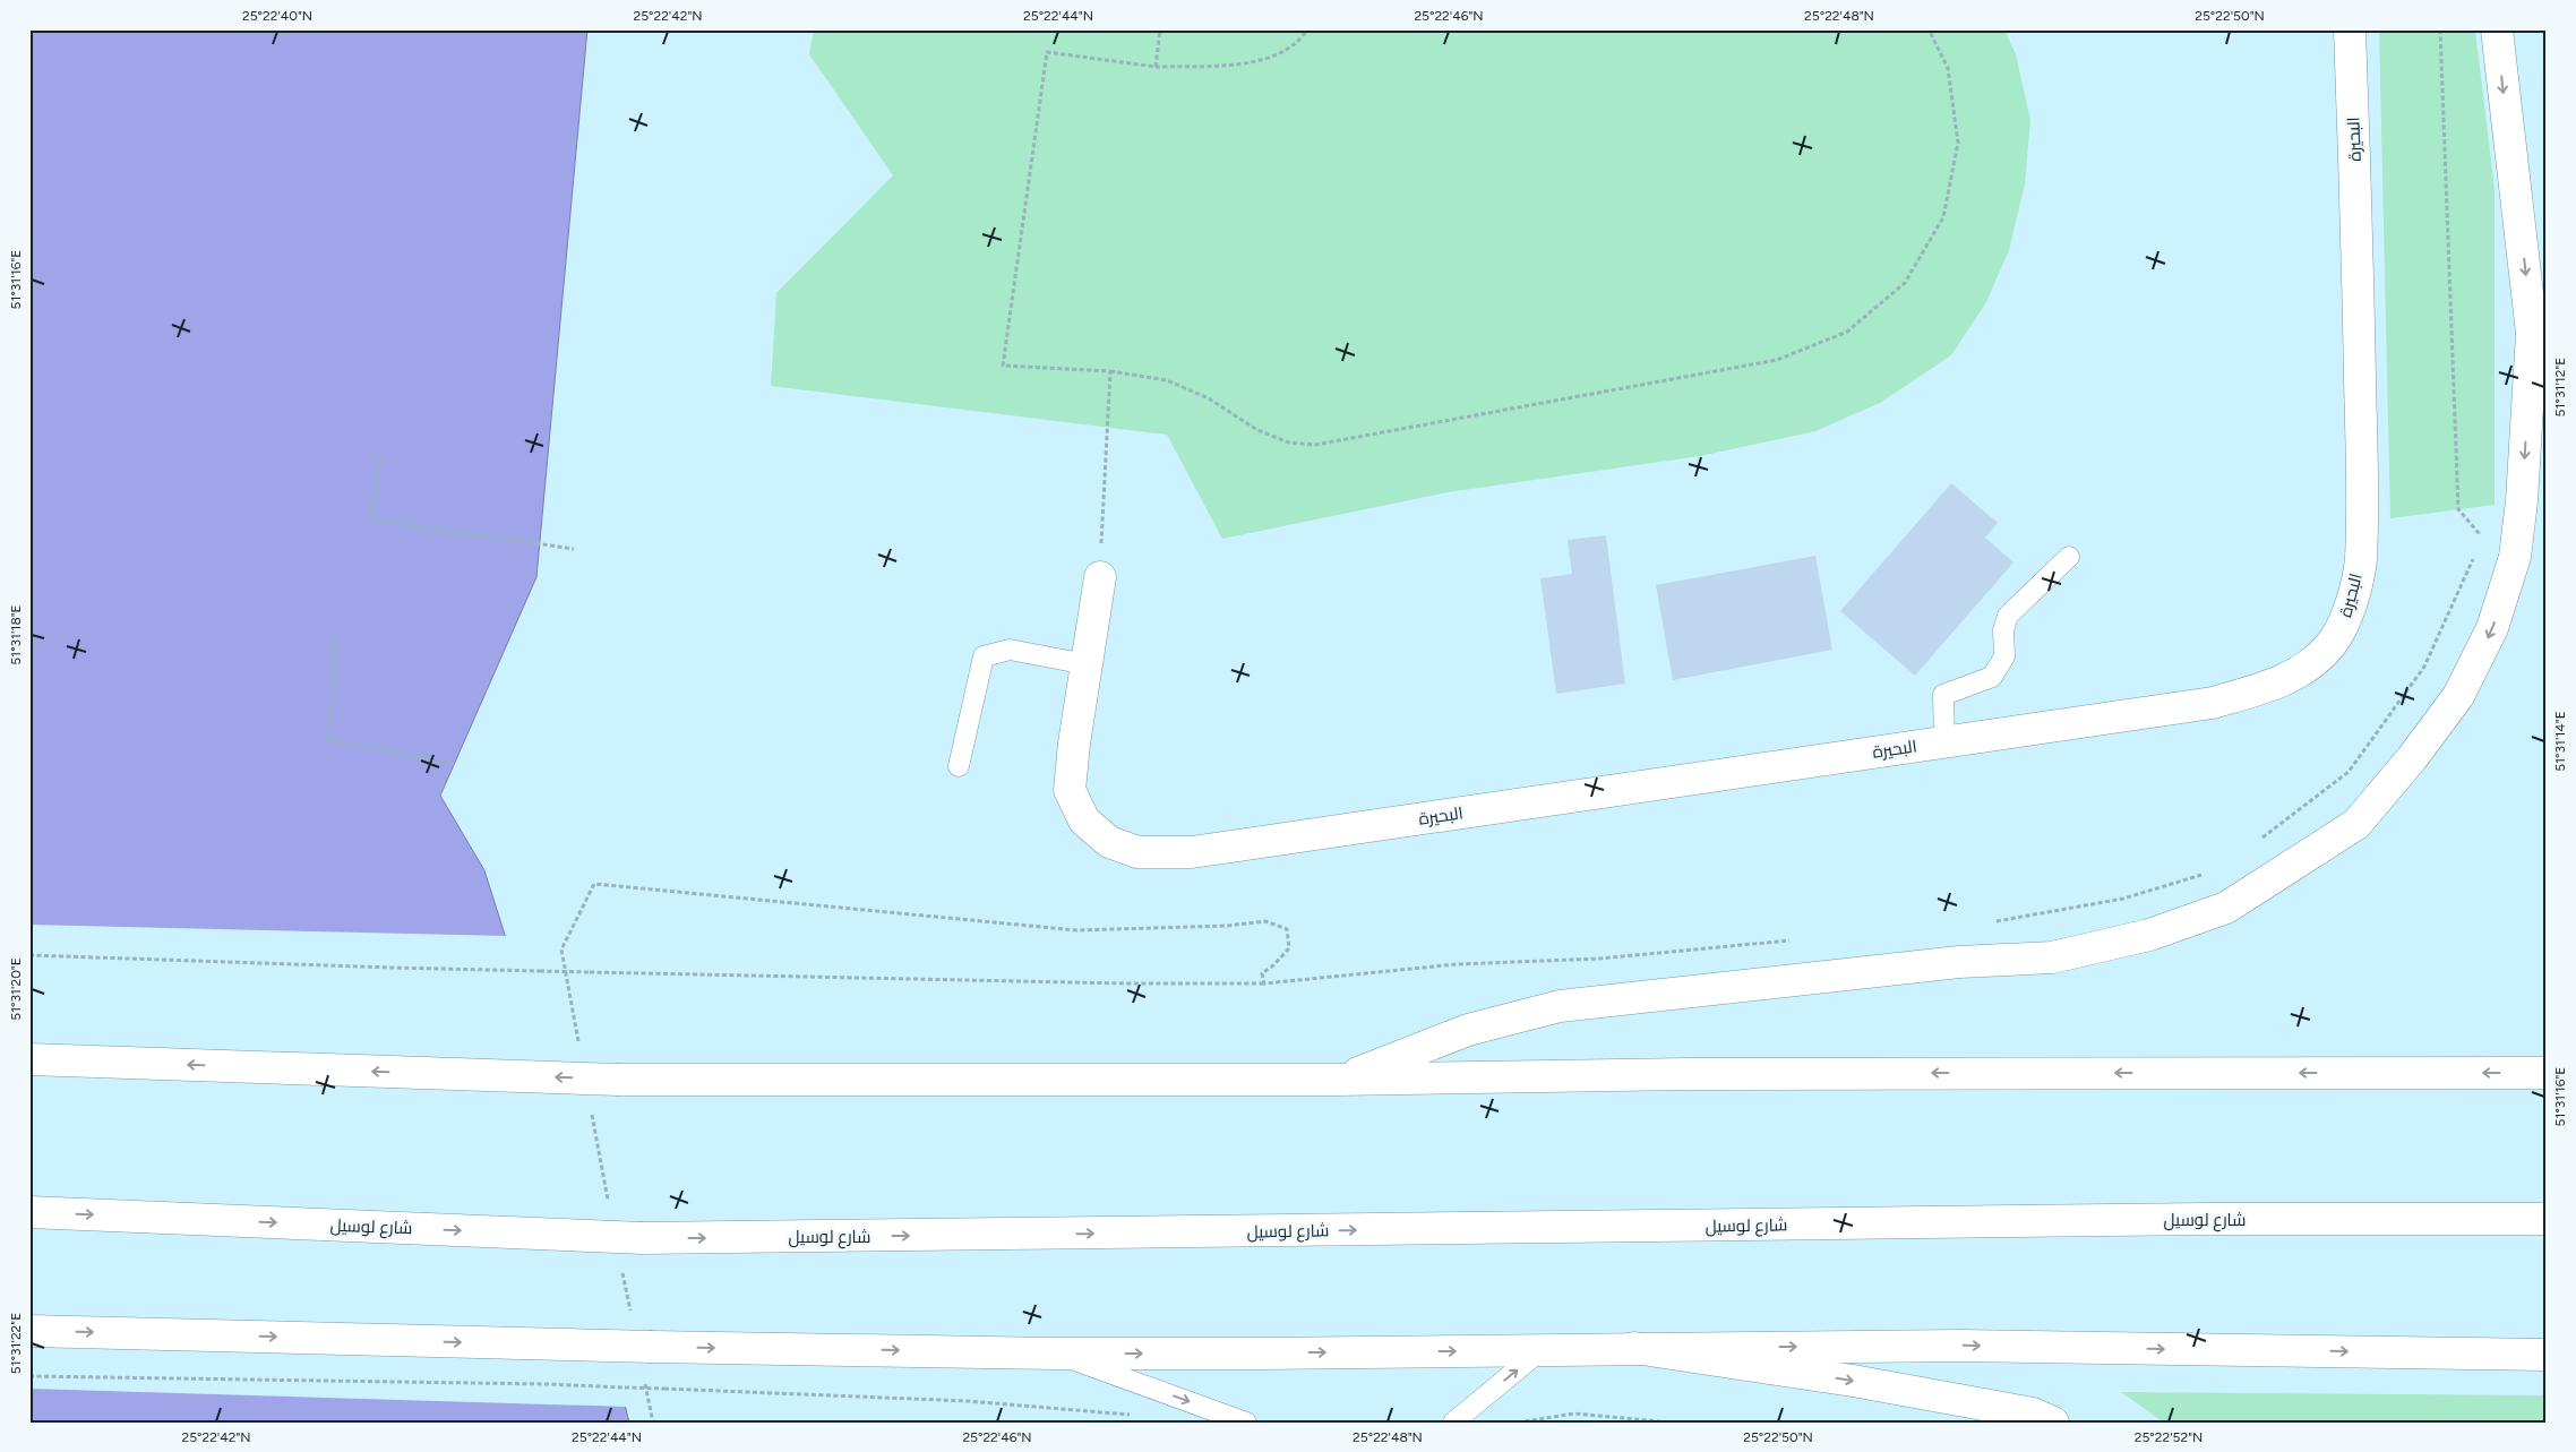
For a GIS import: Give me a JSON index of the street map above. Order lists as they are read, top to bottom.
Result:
{
  "streets": {
    "main road": ["البحيرة", "شارع لوسيل"]
  },
  "coordinates": [
    "25°22'40\"N",
    "25°22'42\"N",
    "25°22'44\"N",
    "25°22'46\"N",
    "25°22'48\"N",
    "25°22'50\"N",
    "51°31'16\"E",
    "51°31'12\"E",
    "51°31'18\"E",
    "51°31'14\"E",
    "51°31'20\"E",
    "51°31'22\"E",
    "25°22'52\"N"
  ]
}
